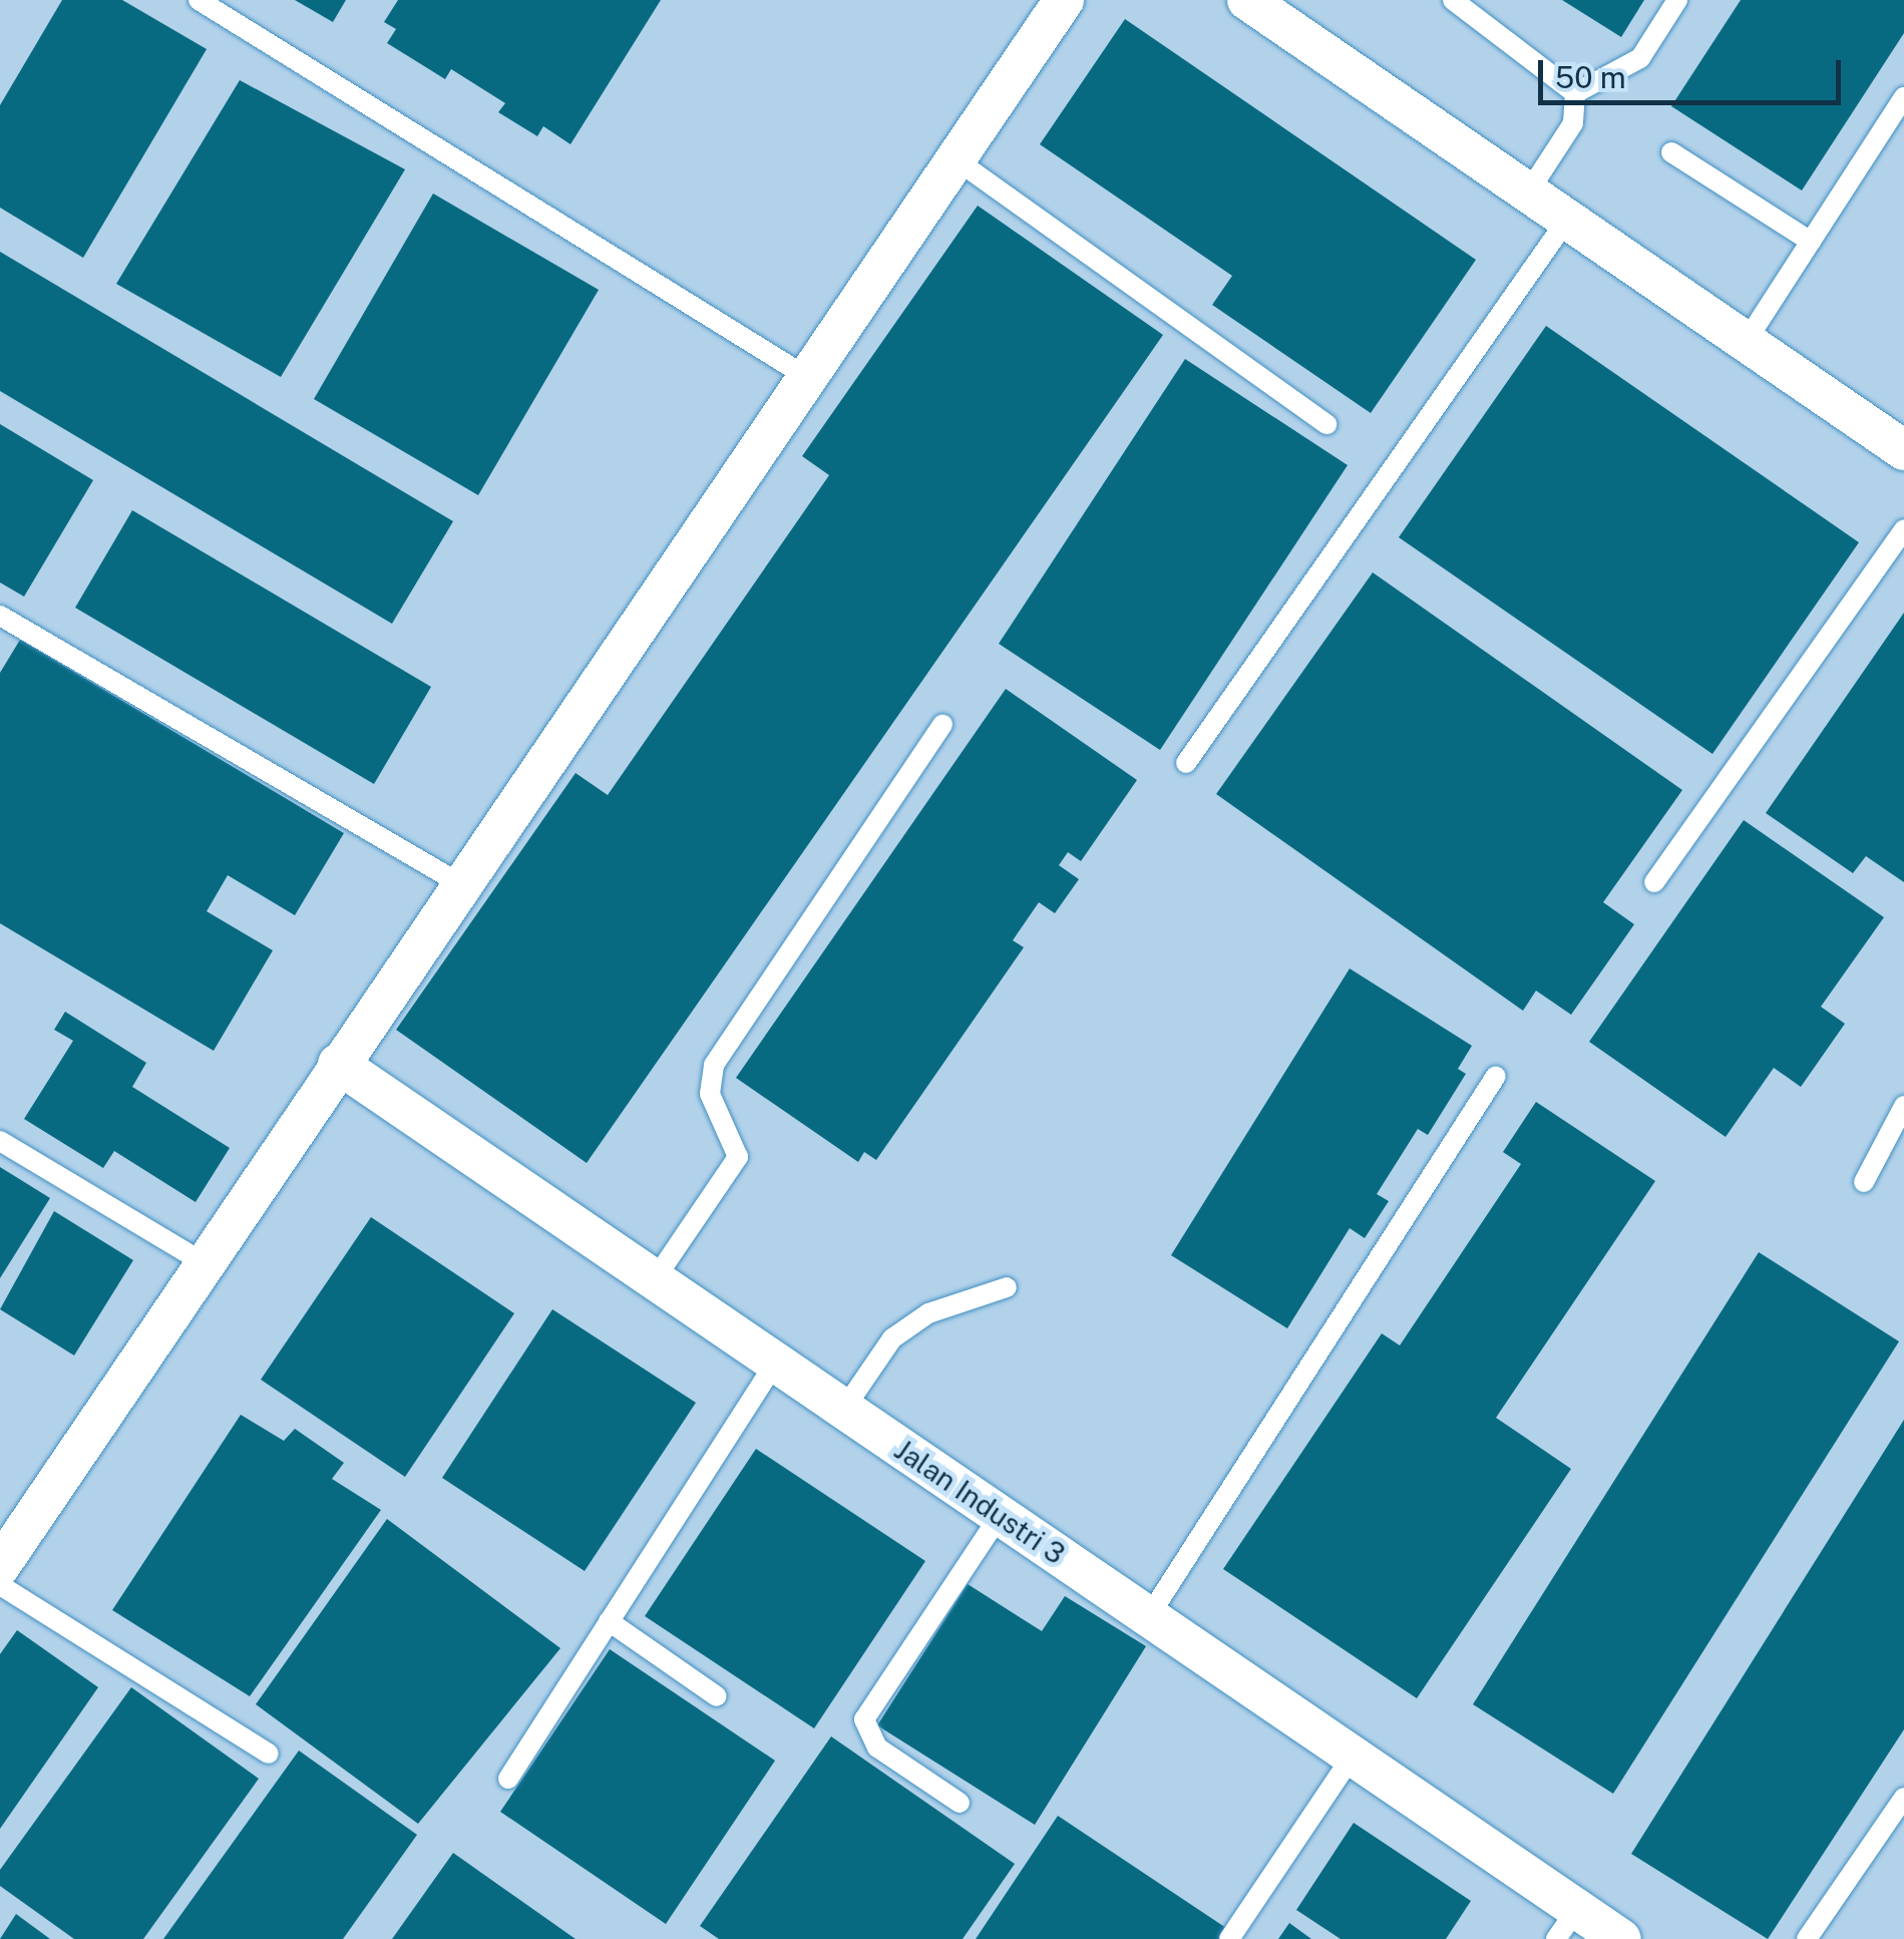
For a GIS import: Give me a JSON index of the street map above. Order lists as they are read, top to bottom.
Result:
{
  "streets": {
    "street": ["Jalan Industri 3"]
  },
  "scale_bar": "50 m"
}
